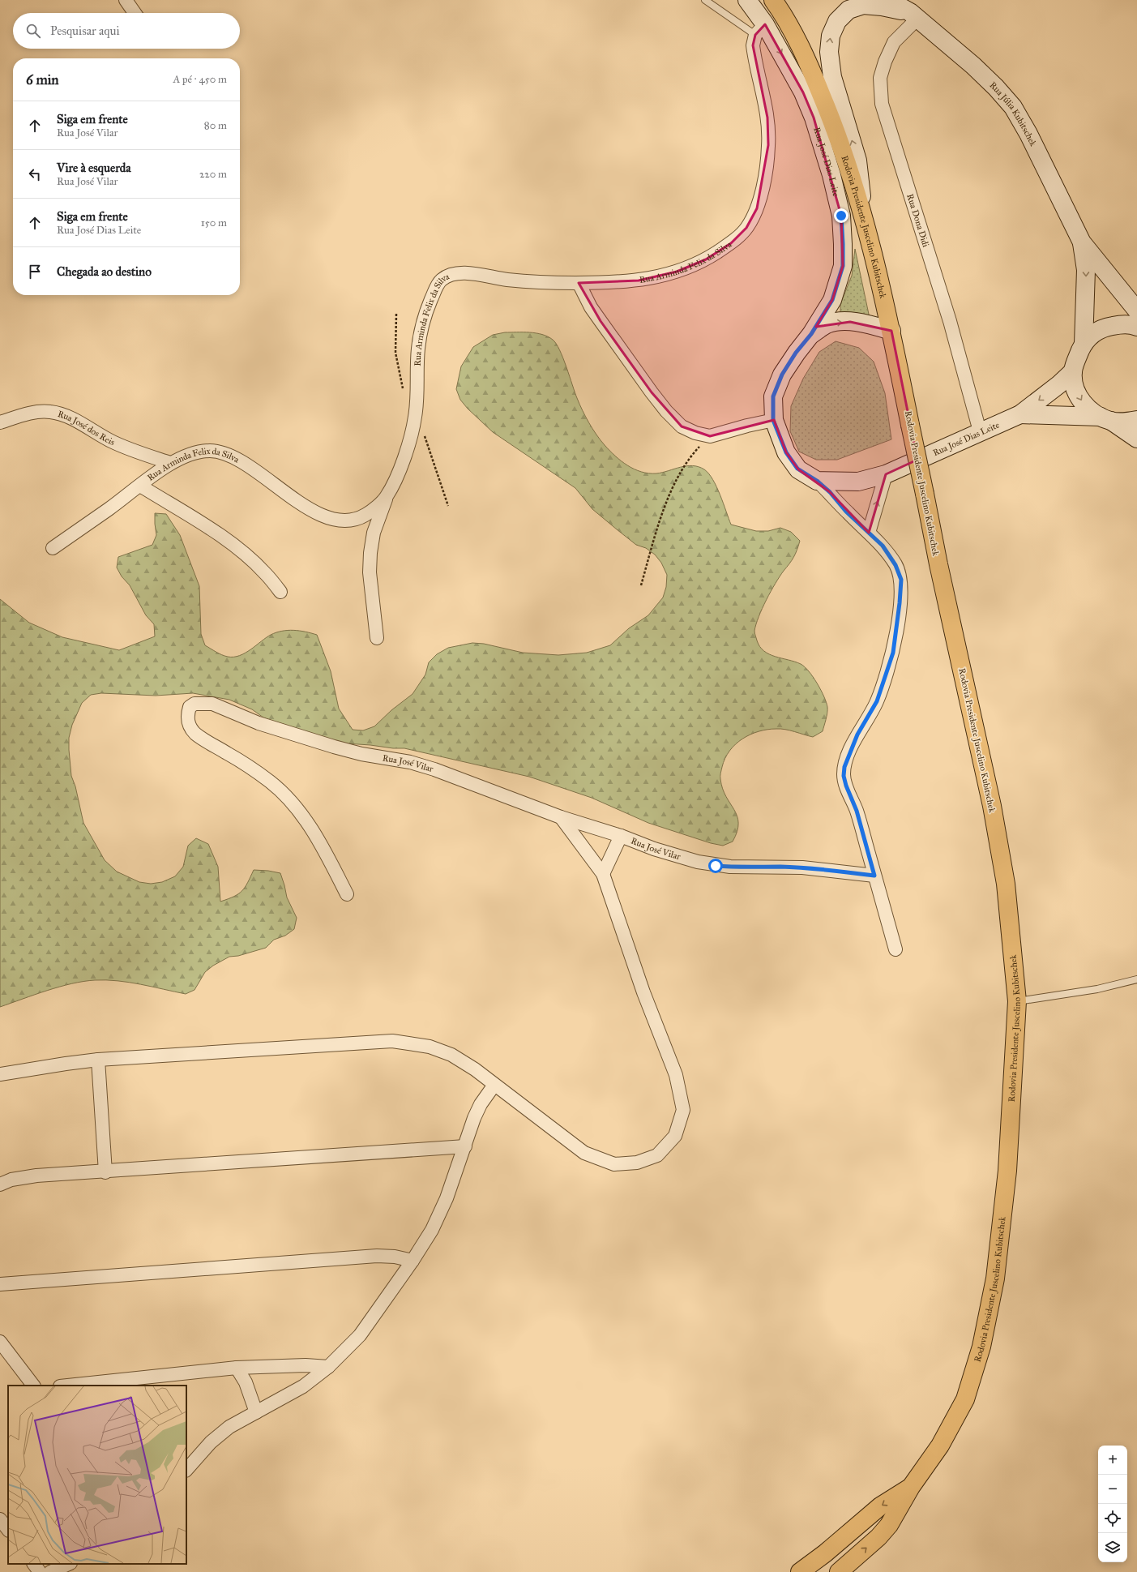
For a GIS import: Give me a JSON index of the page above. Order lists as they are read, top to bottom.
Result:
{
  "streets": {
    "highway": ["Rodovia Presidente Juscelino Kubitschek"],
    "main road": ["Rua Júlia Kubitschek", "Rua José Dias Leite"],
    "street": [
      "Rua Dona Didi",
      "Rua Arminda Felix da Silva",
      "Rua José dos Reis",
      "Rua José Vilar"
    ]
  },
  "crossings": [
    ["Rua Júlia Kubitschek", "Rua Dona Didi"],
    ["Rua Júlia Kubitschek", "Rodovia Presidente Juscelino Kubitschek"],
    ["Rua José Dias Leite", "Rua Dona Didi"],
    ["Rua José Dias Leite", "Rodovia Presidente Juscelino Kubitschek"],
    ["Rua José Dias Leite", "Rua Arminda Felix da Silva"],
    ["Rua Arminda Felix da Silva", "Rua José dos Reis"]
  ],
  "page": {
    "search": "Pesquisar aqui",
    "heading": ["6 min", "A pé · 450 m"],
    "list": [
      ["Siga em frente", "Rua José Vilar", "80 m"],
      ["Vire à esquerda", "Rua José Vilar", "220 m"],
      ["Siga em frente", "Rua José Dias Leite", "150 m"],
      "Chegada ao destino"
    ],
    "map_buttons": ["+", "−"]
  }
}
